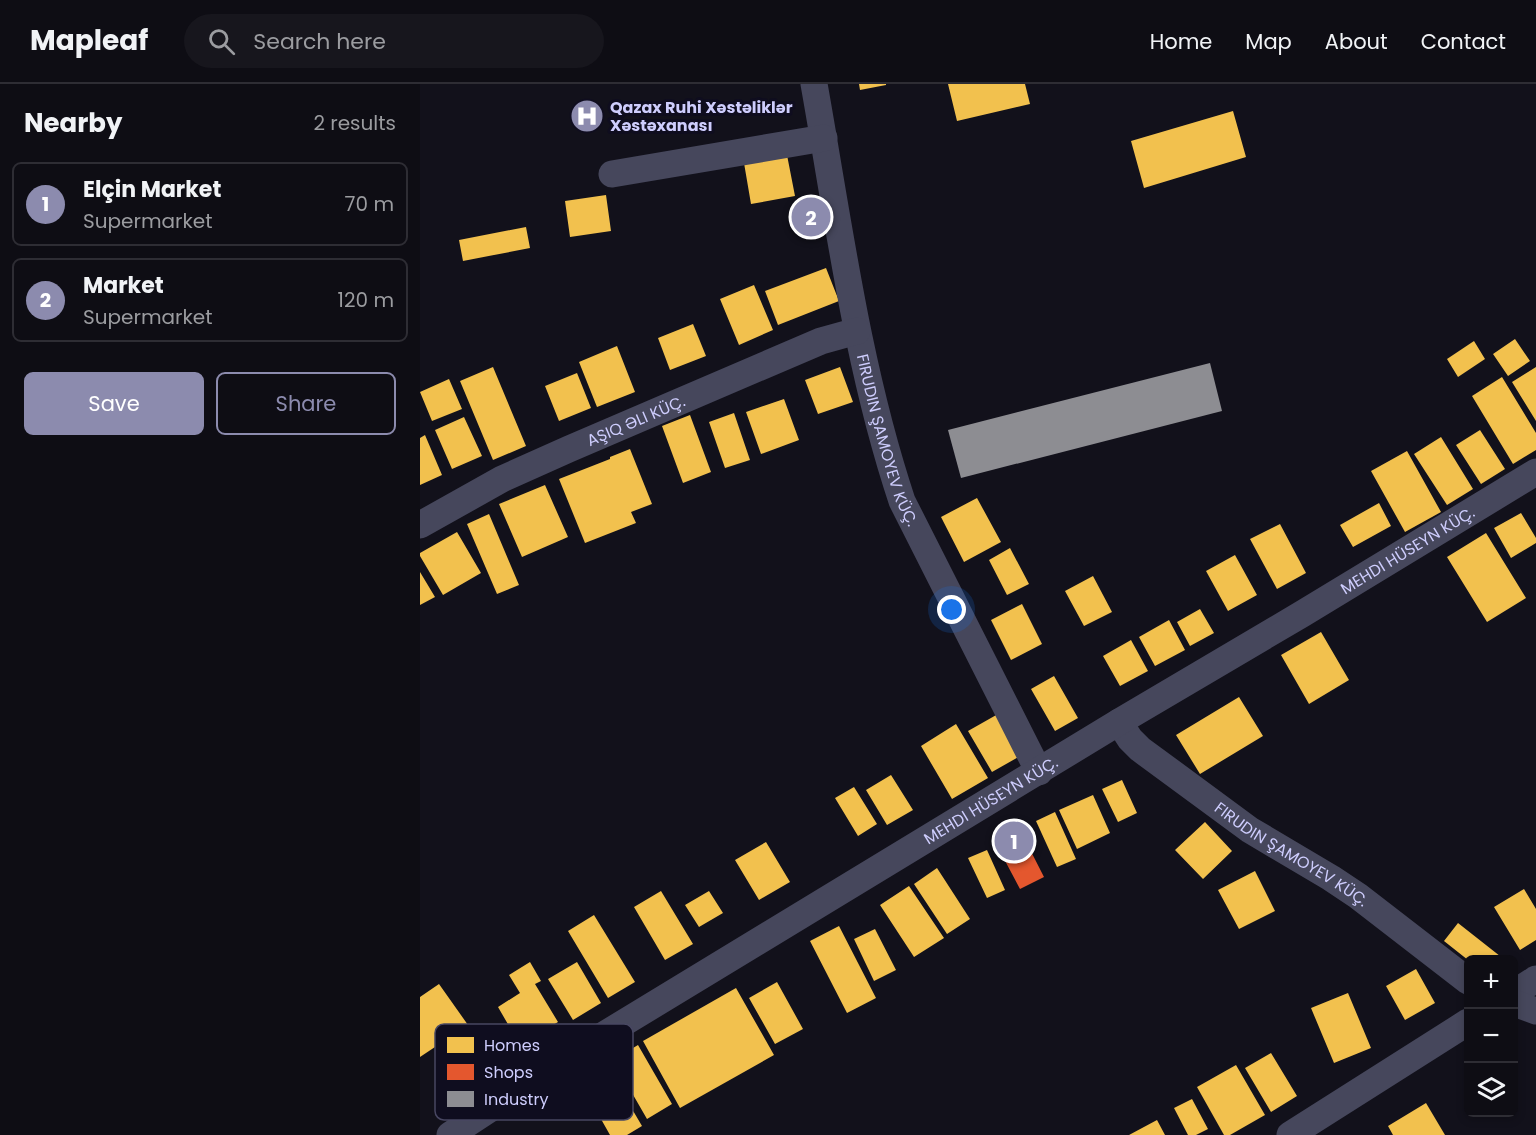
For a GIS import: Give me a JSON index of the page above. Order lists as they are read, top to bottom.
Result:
{
  "streets": {
    "street": ["FIRUDIN ŞAMOYEV KÜÇ.", "MEHDI HÜSEYN KÜÇ."]
  },
  "crossings": [
    ["FIRUDIN ŞAMOYEV KÜÇ.", "MEHDI HÜSEYN KÜÇ."]
  ],
  "places": {
    "hospital": ["Qazax Ruhi Xəstəliklər Xəstəxanası"]
  },
  "legend": ["Homes", "Shops", "Industry"],
  "page": {
    "header": "Mapleaf",
    "search": "Search here",
    "nav": [
      "Home",
      "Map",
      "About",
      "Contact"
    ],
    "heading": ["Nearby", "2 results"],
    "list": [
      {
        "mark": "1",
        "name": "Elçin Market",
        "note": "Supermarket",
        "value": "70 m"
      },
      {
        "mark": "2",
        "name": "Market",
        "note": "Supermarket",
        "value": "120 m"
      }
    ],
    "pins": ["2", "1"],
    "buttons": ["Save", "Share"],
    "map_buttons": ["+", "−"]
  }
}
